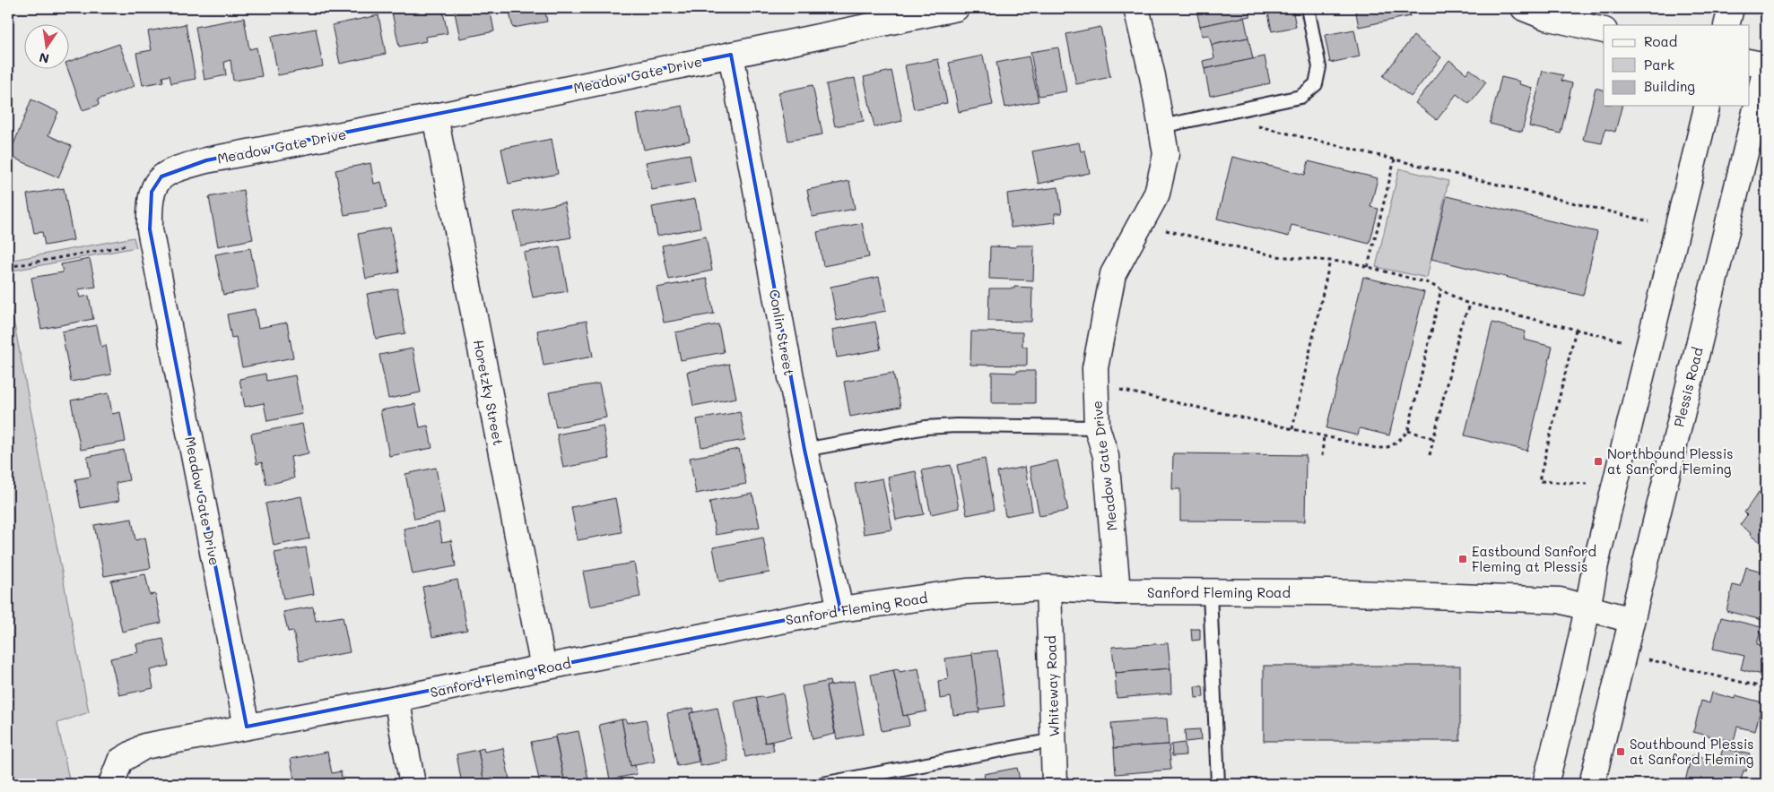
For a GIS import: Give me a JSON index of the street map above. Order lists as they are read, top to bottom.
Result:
{
  "streets": {
    "street": [
      "Meadow Gate Drive",
      "Conlin Street",
      "Plessis Road",
      "Horetzky Street",
      "Sanford Fleming Road",
      "Whiteway Road"
    ]
  },
  "crossings": [
    ["Meadow Gate Drive", "Conlin Street"],
    ["Meadow Gate Drive", "Horetzky Street"],
    ["Meadow Gate Drive", "Sanford Fleming Road"],
    ["Conlin Street", "Sanford Fleming Road"],
    ["Plessis Road", "Sanford Fleming Road"],
    ["Horetzky Street", "Sanford Fleming Road"],
    ["Sanford Fleming Road", "Whiteway Road"]
  ],
  "places": {
    "transit": ["Northbound Plessis at Sanford Fleming", "Eastbound Sanford Fleming at Plessis", "Southbound Plessis at Sanford Fleming"]
  },
  "legend": ["Road", "Park", "Building"],
  "north": "bottom"
}
